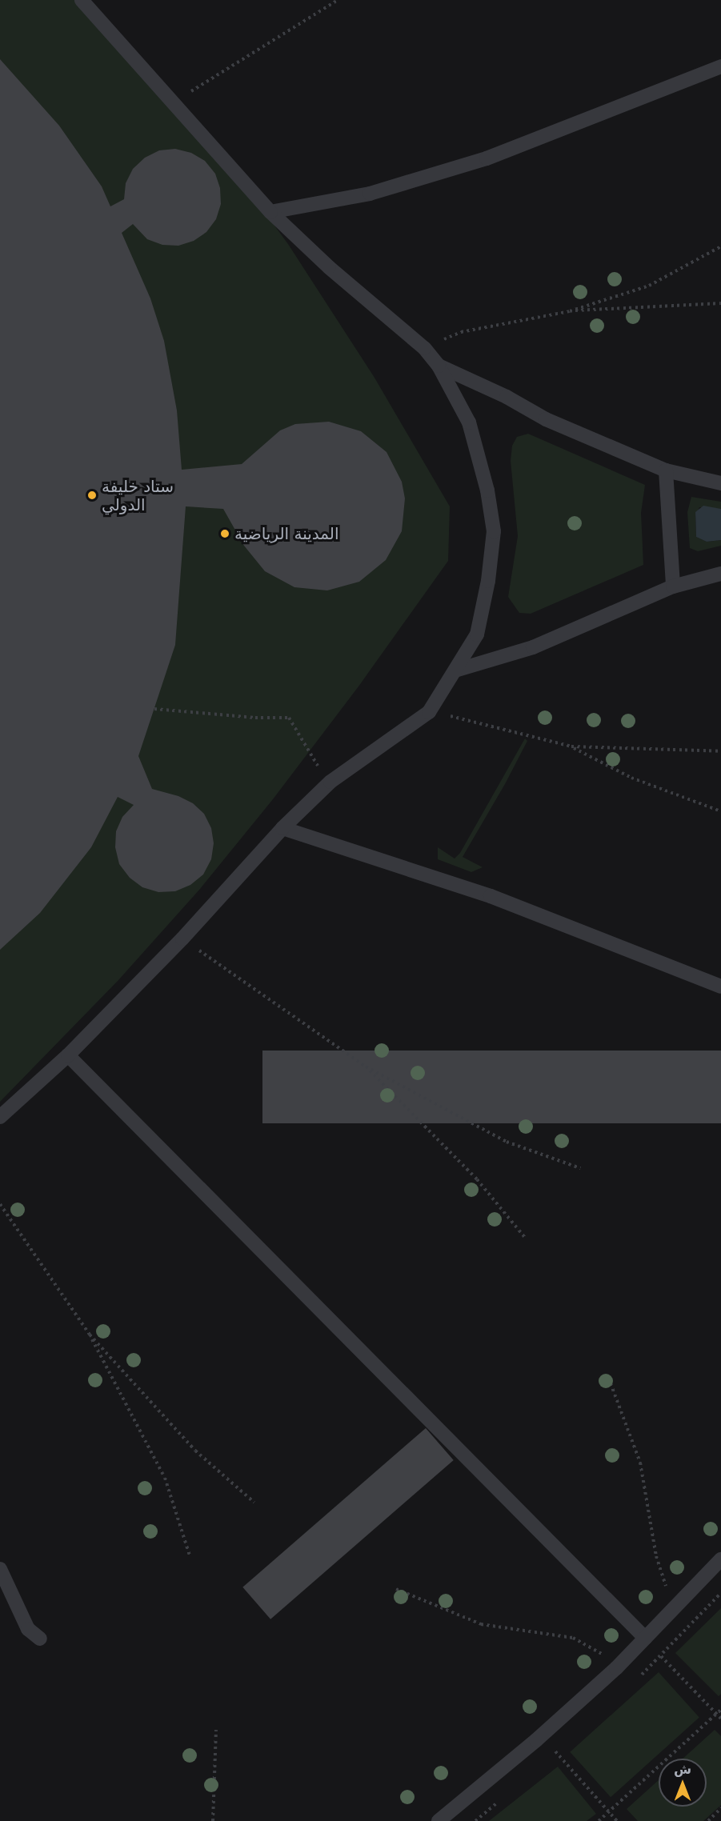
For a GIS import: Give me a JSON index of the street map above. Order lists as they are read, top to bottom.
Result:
{
  "places": ["ستاد خليفة الدولي", "المدينة الرياضية"],
  "north": "top"
}
